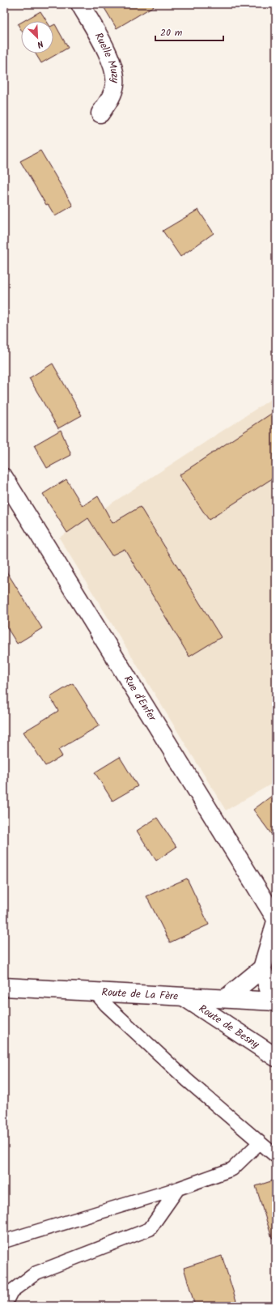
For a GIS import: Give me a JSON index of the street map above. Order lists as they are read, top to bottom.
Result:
{
  "streets": {
    "street": [
      "Ruelle Muzy",
      "Rue d'Enfer",
      "Route de La Fère",
      "Route de Besny"
    ]
  },
  "crossings": [
    ["Route de La Fère", "Route de Besny"]
  ],
  "scale_bar": "20 m",
  "north": "bottom right"
}
